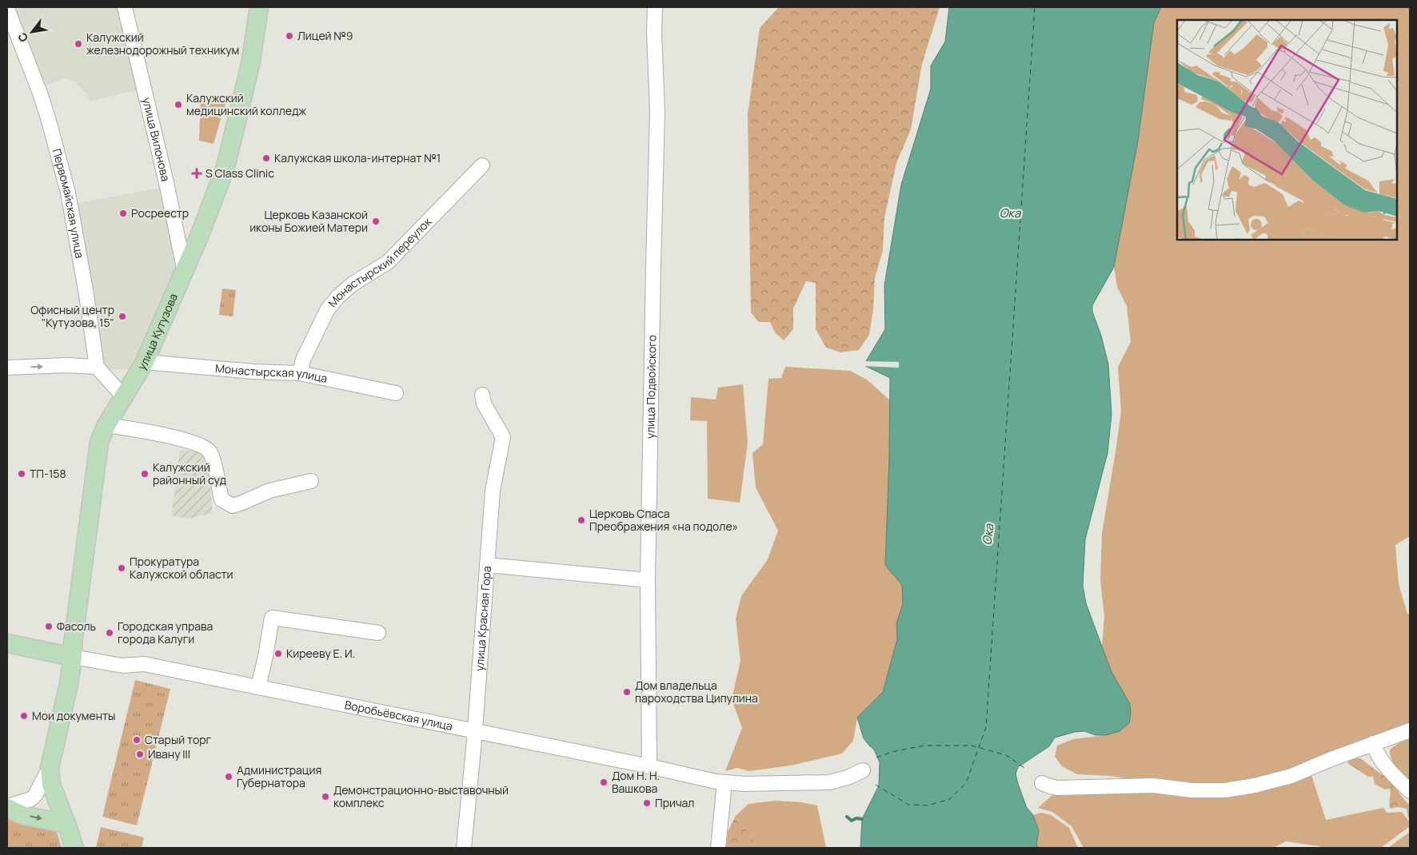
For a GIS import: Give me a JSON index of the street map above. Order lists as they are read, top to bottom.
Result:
{
  "streets": {
    "main road": ["улица Кутузова"],
    "street": [
      "улица Вилонова",
      "Первомайская улица",
      "Монастырский переулок",
      "Монастырская улица",
      "улица Подвойского",
      "улица Красная Гора",
      "Воробьёвская улица"
    ]
  },
  "crossings": [
    ["улица Вилонова", "улица Кутузова"],
    ["Монастырский переулок", "Монастырская улица"],
    ["улица Кутузова", "Монастырская улица"],
    ["улица Кутузова", "Воробьёвская улица"],
    ["улица Подвойского", "Воробьёвская улица"],
    ["улица Красная Гора", "Воробьёвская улица"]
  ],
  "water": ["Ока"],
  "places": {
    "other": [
      "Лицей №9",
      "Калужский железнодорожный техникум",
      "Калужский медицинский колледж",
      "Калужская школа-интернат №1",
      "Росреестр",
      "Церковь Казанской иконы Божией Матери",
      "Офисный центр \"Кутузова, 15\"",
      "ТП-158",
      "Калужский районный суд",
      "Церковь Спаса Преображения «на подоле»",
      "Прокуратура Калужской области",
      "Фасоль",
      "Городская управа города Калуги",
      "Кирееву Е. И.",
      "Дом владельца пароходства Ципулина",
      "Мои документы",
      "Старый торг",
      "Ивану III",
      "Администрация Губернатора",
      "Дом Н. Н. Вашкова",
      "Демонстрационно-выставочный комплекс",
      "Причал"
    ],
    "health": ["S Class Clinic"]
  },
  "north": "bottom left"
}
